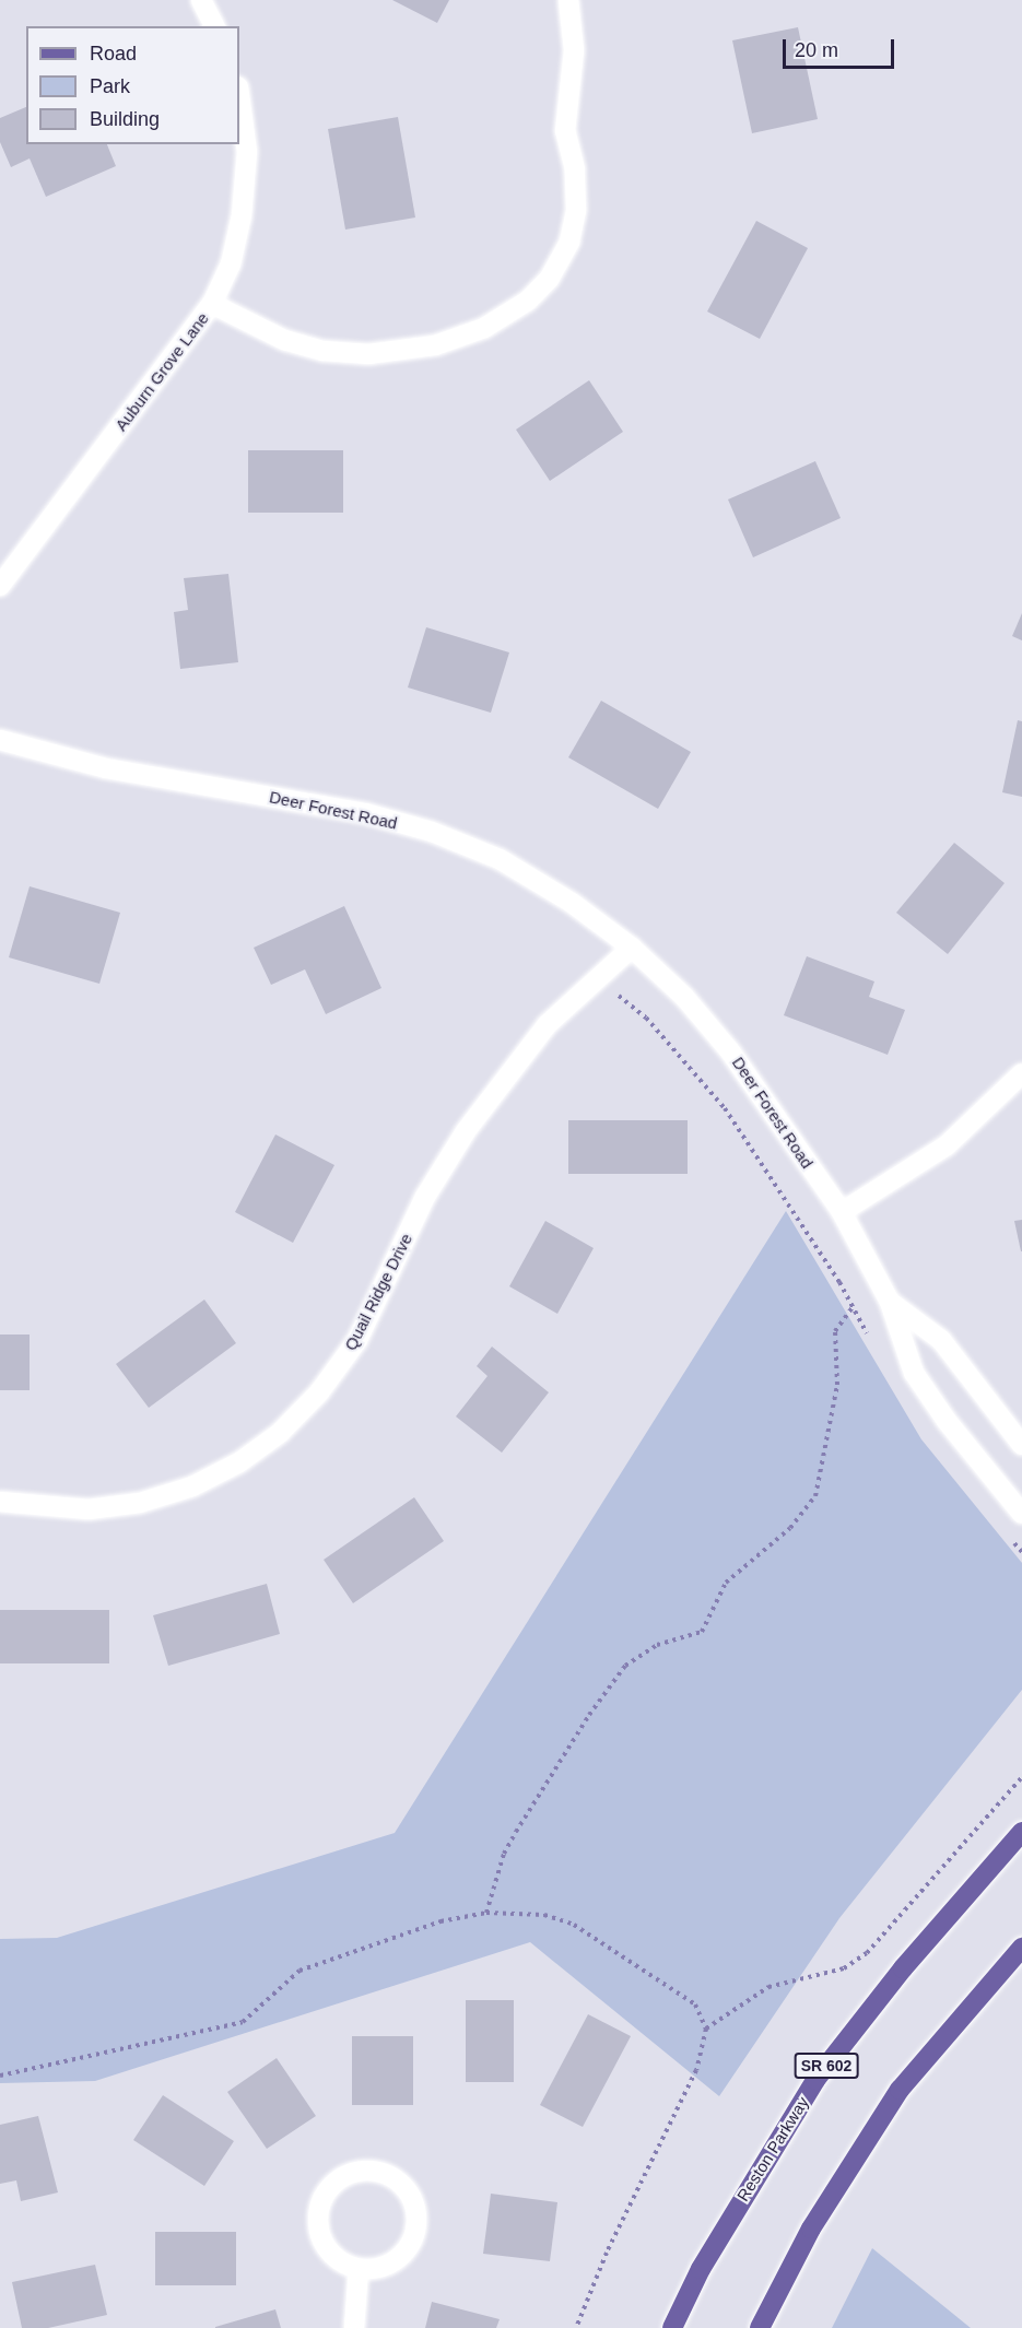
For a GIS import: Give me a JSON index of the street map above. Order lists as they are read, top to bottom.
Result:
{
  "streets": {
    "main road": ["SR 602", "Reston Parkway"],
    "street": ["Auburn Grove Lane", "Deer Forest Road", "Quail Ridge Drive"]
  },
  "crossings": [
    ["Deer Forest Road", "Quail Ridge Drive"]
  ],
  "legend": ["Road", "Park", "Building"],
  "scale_bar": "20 m"
}
